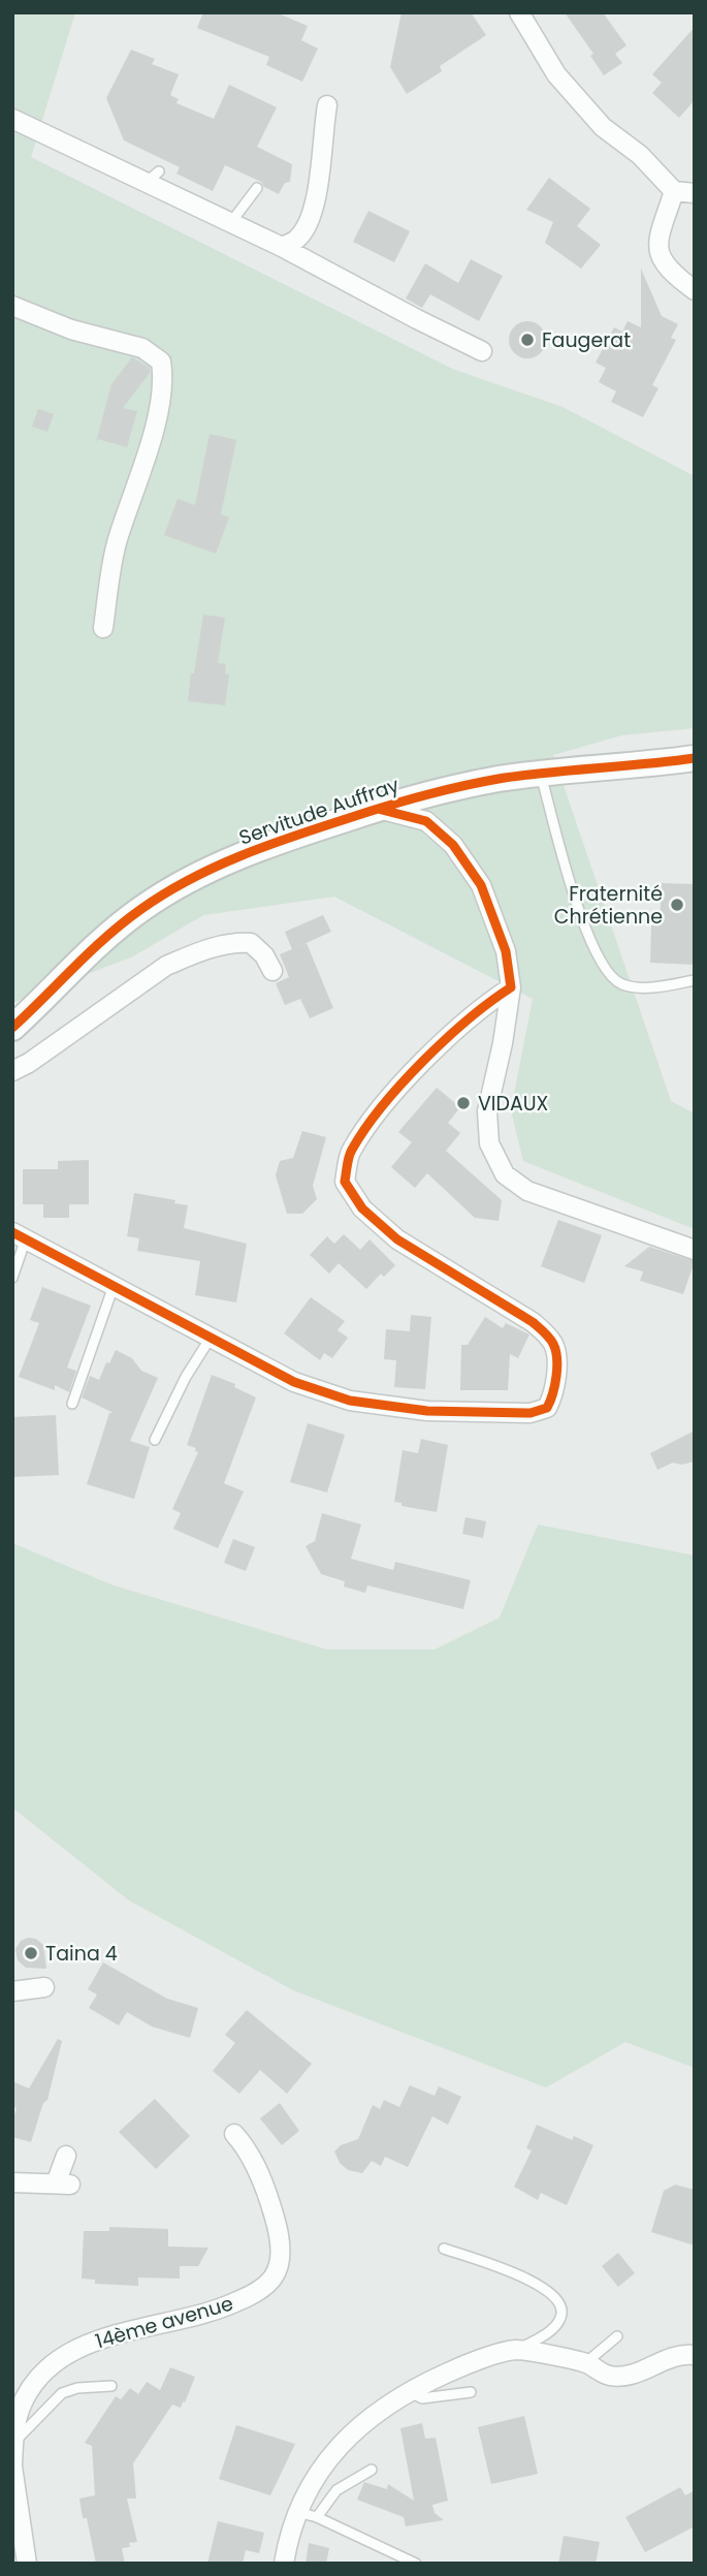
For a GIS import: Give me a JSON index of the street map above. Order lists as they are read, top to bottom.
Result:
{
  "streets": {
    "street": ["Servitude Auffray", "14ème avenue"]
  },
  "places": [
    "Faugerat",
    "Fraternité Chrétienne",
    "VIDAUX",
    "Taina 4"
  ]
}
